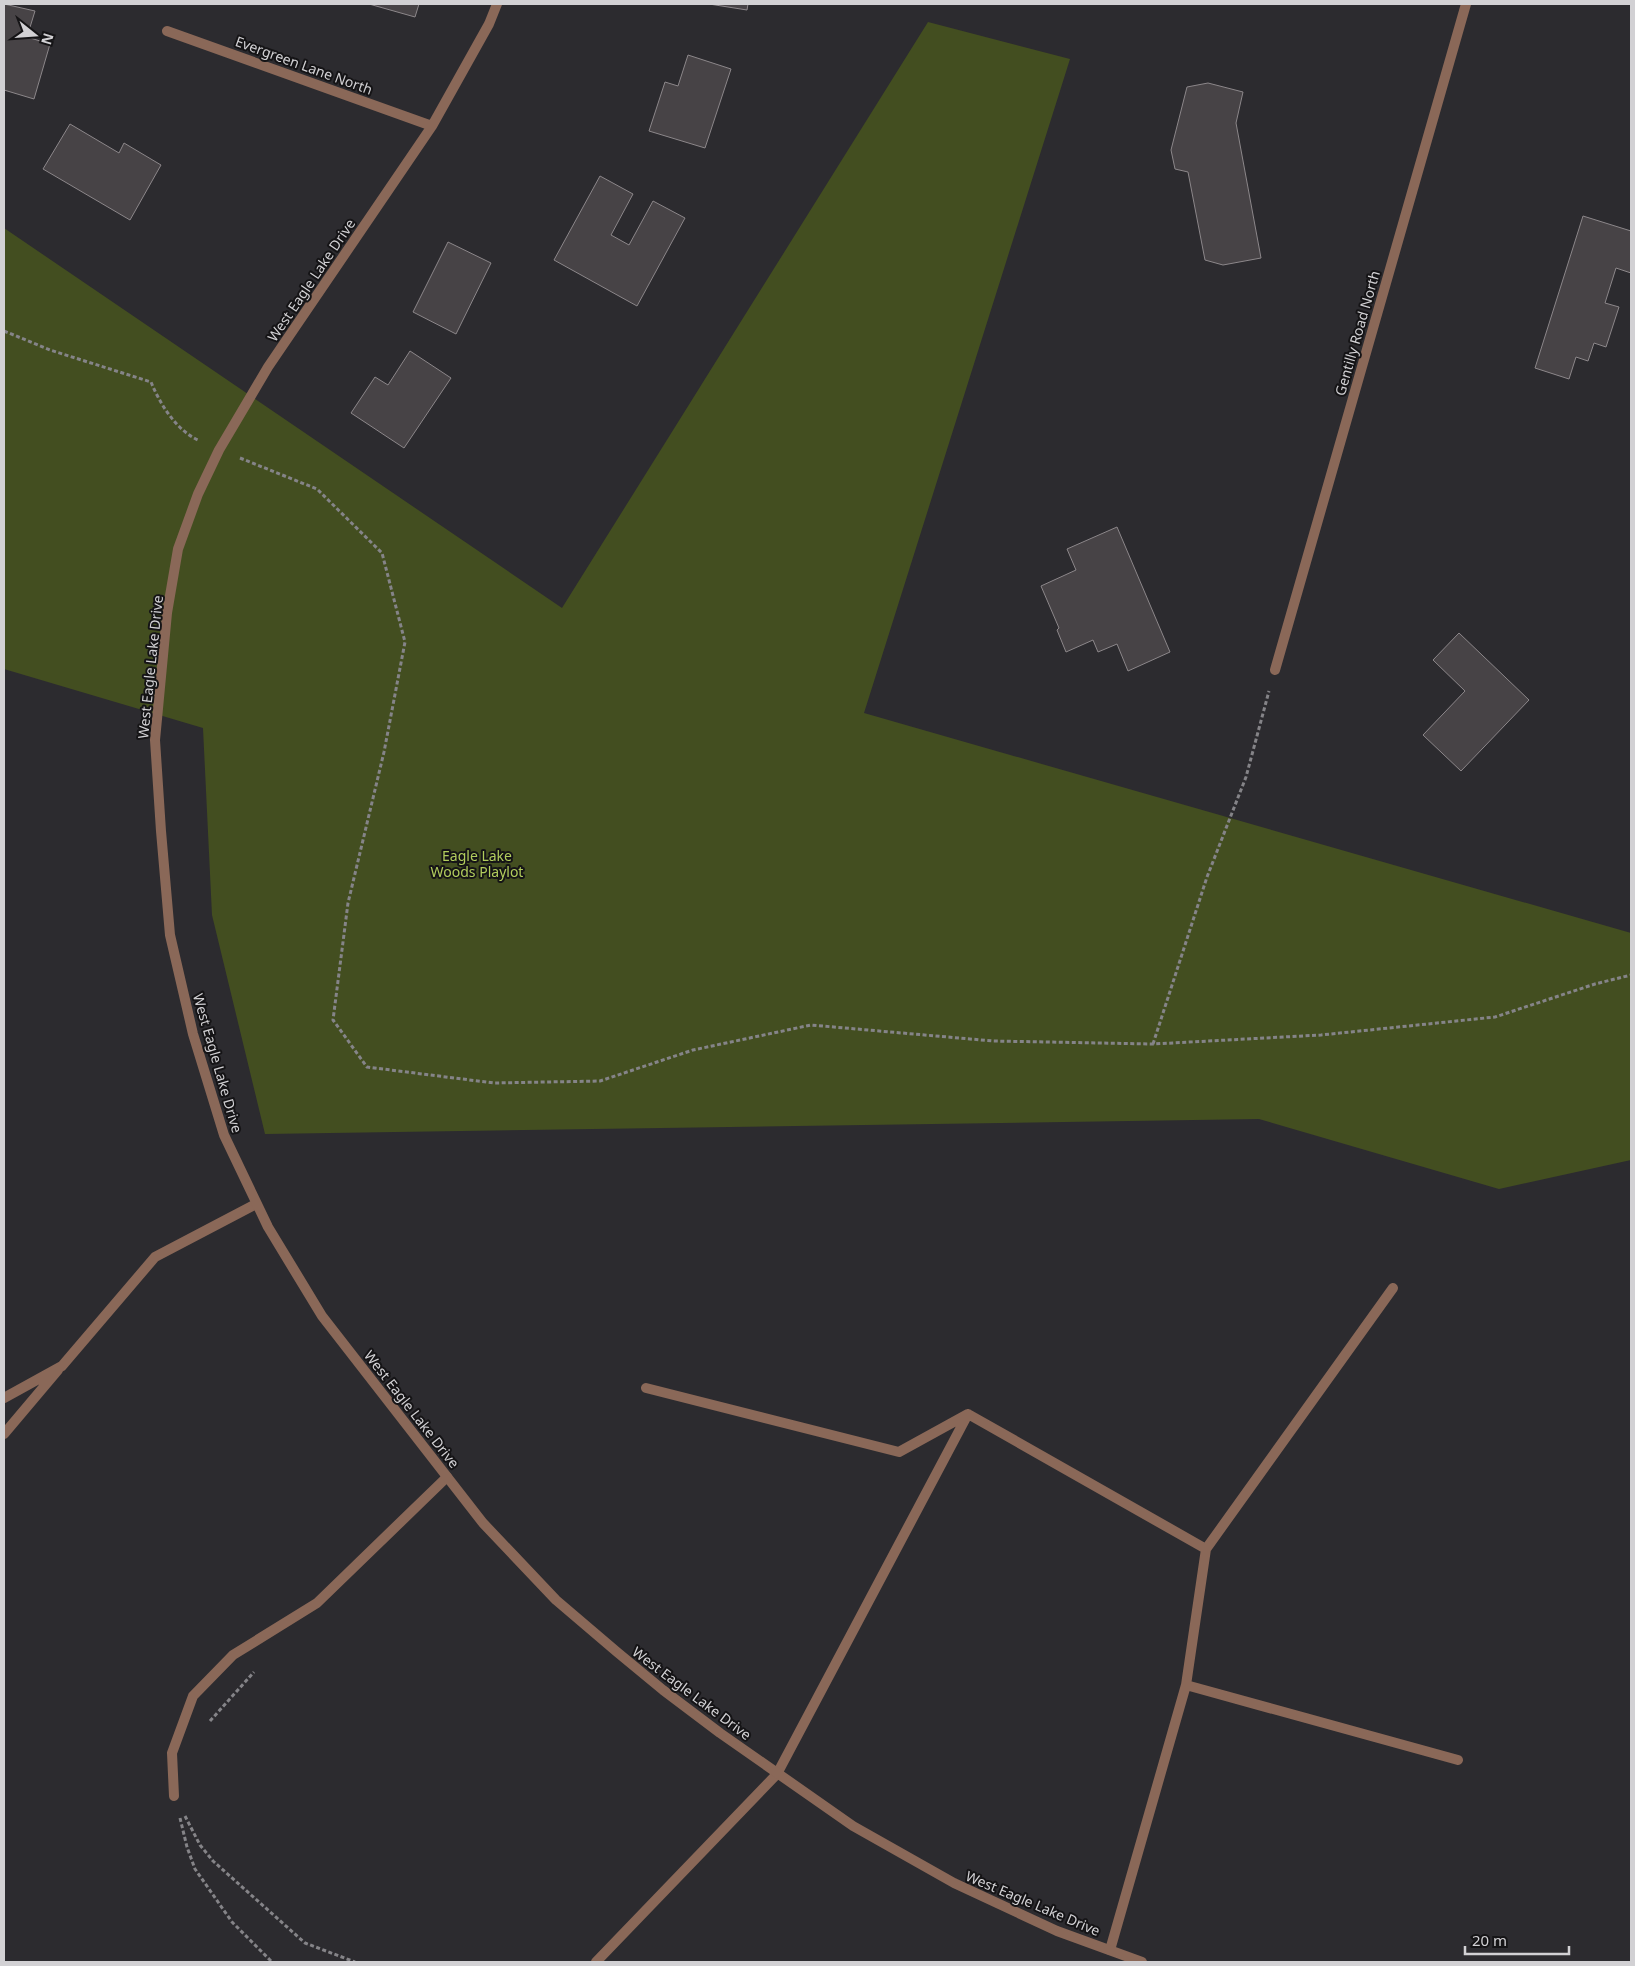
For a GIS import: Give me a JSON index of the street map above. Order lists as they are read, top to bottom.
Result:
{
  "streets": {
    "street": ["Evergreen Lane North", "West Eagle Lake Drive", "Gentilly Road North"]
  },
  "crossings": [
    ["Evergreen Lane North", "West Eagle Lake Drive"]
  ],
  "parks": ["Eagle Lake Woods Playlot"],
  "scale_bar": "20 m",
  "north": "right"
}
